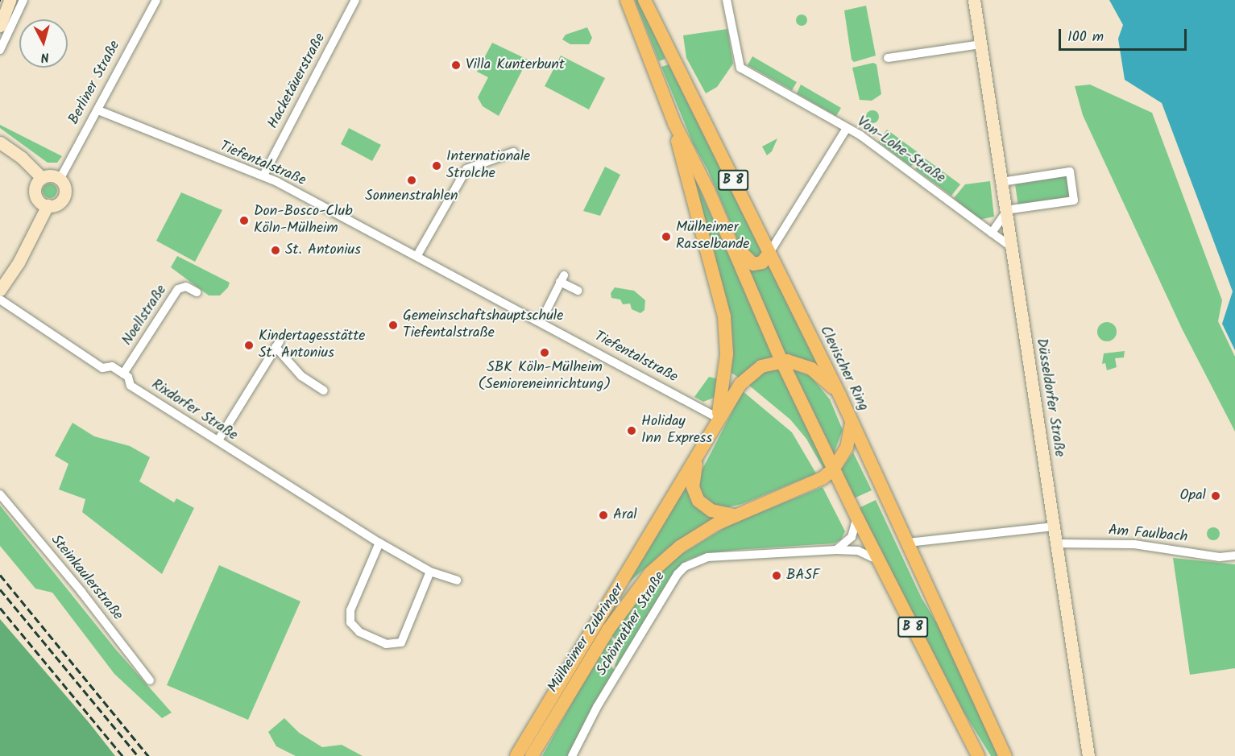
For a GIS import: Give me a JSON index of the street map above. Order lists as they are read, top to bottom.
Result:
{
  "streets": {
    "main road": ["B 8", "Clevischer Ring", "Mülheimer Zubringer"],
    "street": [
      "Hacketäuerstraße",
      "Berliner Straße",
      "Von-Lohe-Straße",
      "Tiefentalstraße",
      "Noellstraße",
      "Düsseldorfer Straße",
      "Rixdorfer Straße",
      "Am Faulbach",
      "Steinkaulerstraße",
      "Schönrather Straße"
    ]
  },
  "crossings": [
    ["Hacketäuerstraße", "Tiefentalstraße"],
    ["Berliner Straße", "Tiefentalstraße"],
    ["Von-Lohe-Straße", "Düsseldorfer Straße"],
    ["Tiefentalstraße", "Mülheimer Zubringer"],
    ["B 8", "Clevischer Ring"],
    ["B 8", "Schönrather Straße"],
    ["B 8", "Mülheimer Zubringer"],
    ["Noellstraße", "Rixdorfer Straße"],
    ["Düsseldorfer Straße", "Am Faulbach"]
  ],
  "places": [
    "Villa Kunterbunt",
    "Internationale Strolche",
    "Sonnenstrahlen",
    "Don-Bosco-Club Köln-Mülheim",
    "Mülheimer Rasselbande",
    "St. Antonius",
    "Gemeinschaftshauptschule Tiefentalstraße",
    "Kindertagesstätte St. Antonius",
    "SBK Köln-Mülheim (Senioreneinrichtung)",
    "Holiday Inn Express",
    "Opal",
    "Aral",
    "BASF"
  ],
  "scale_bar": "100 m",
  "north": "bottom"
}
